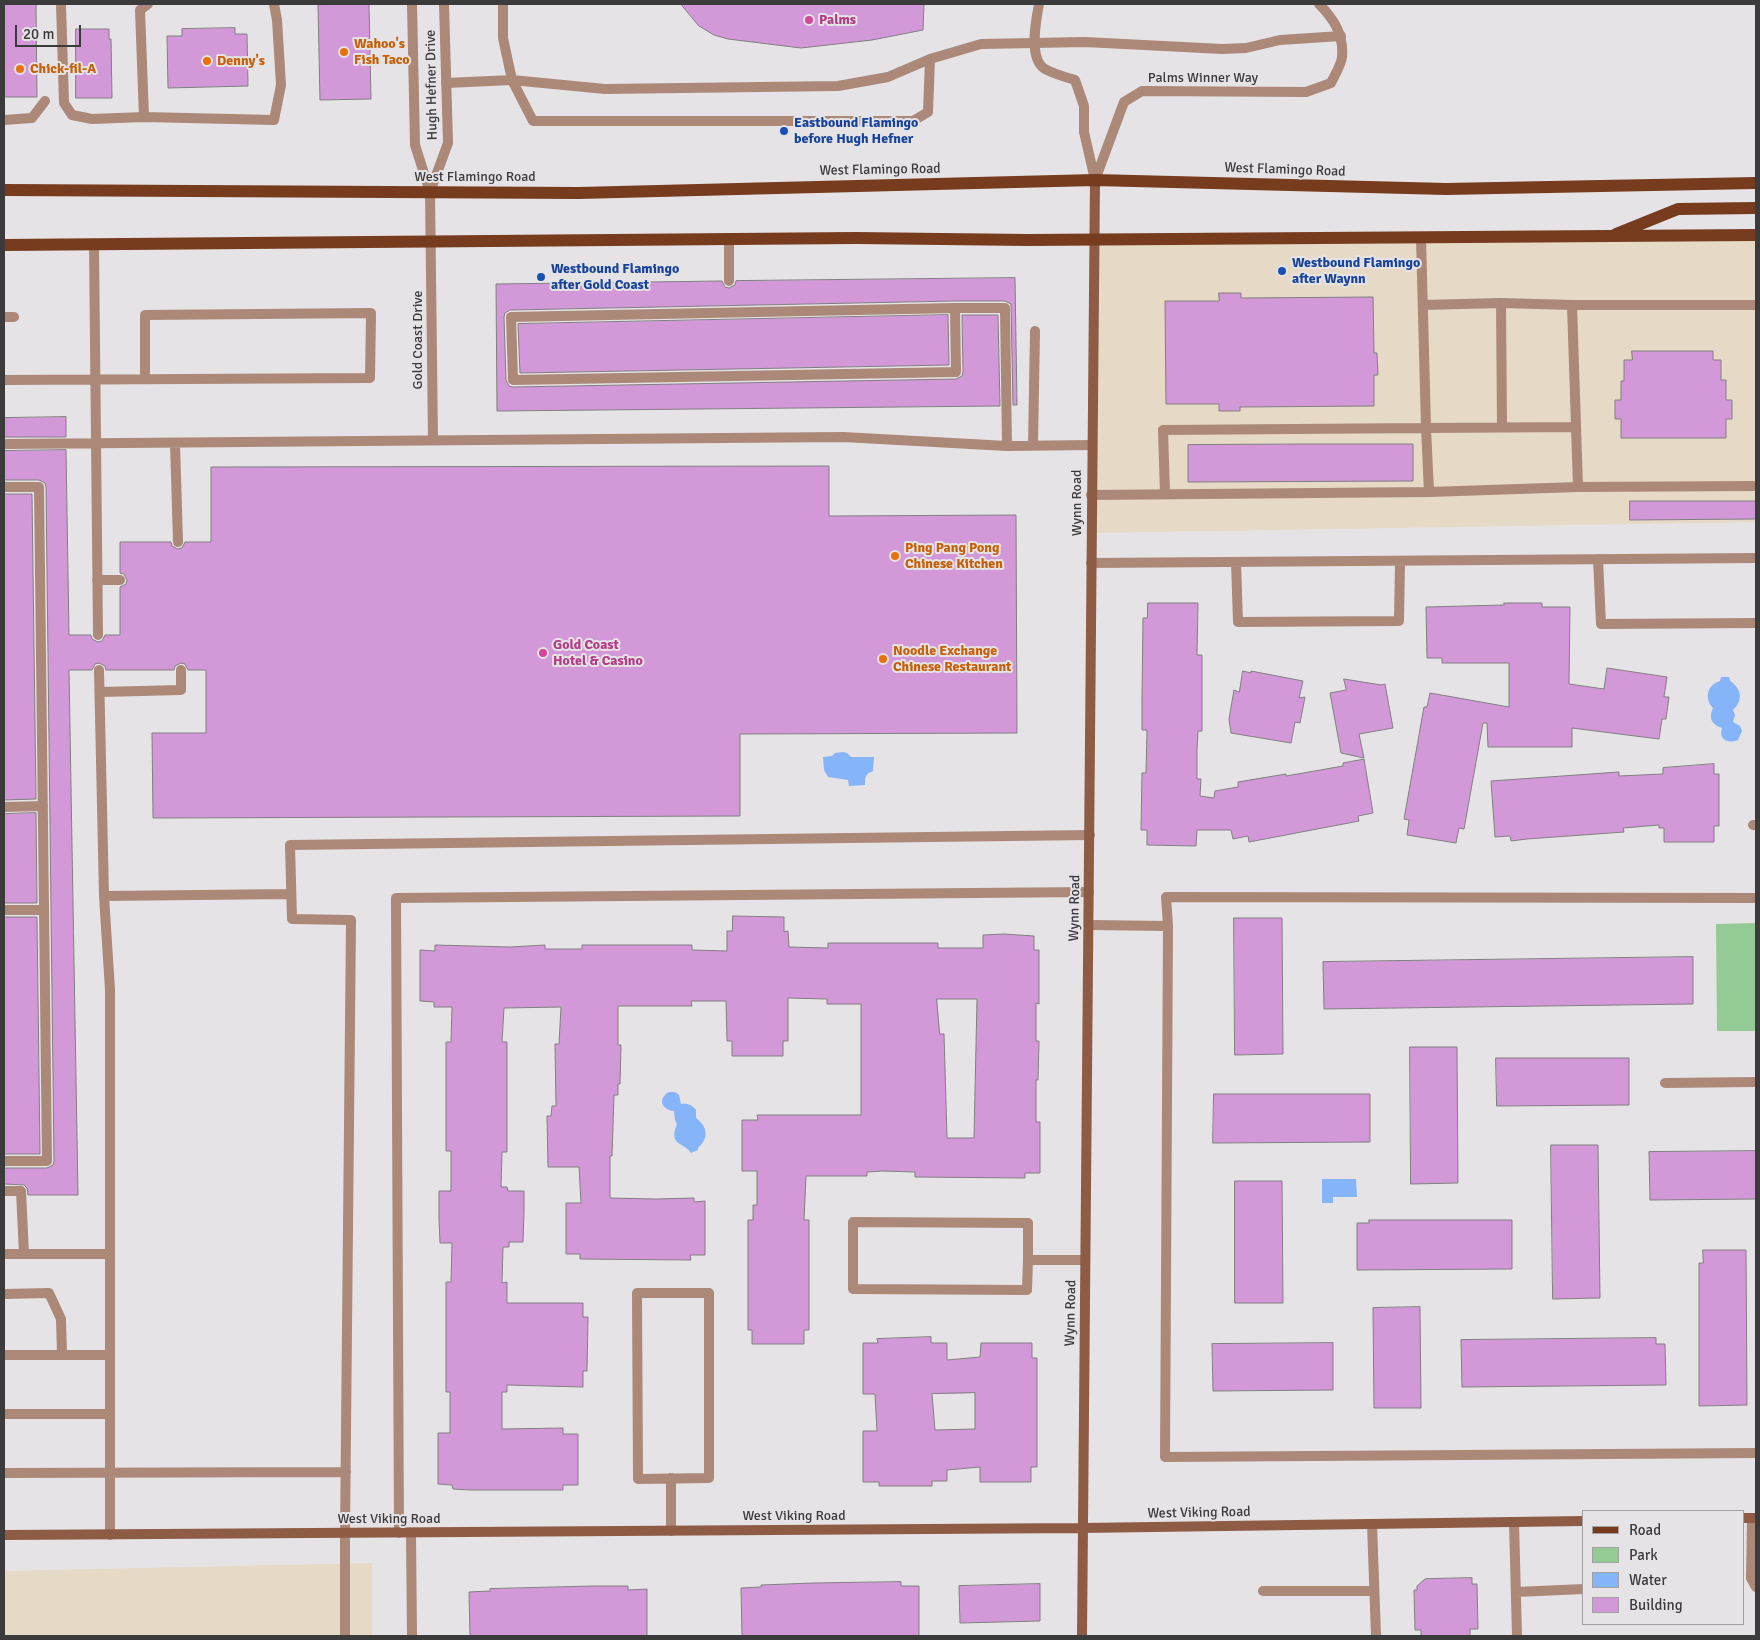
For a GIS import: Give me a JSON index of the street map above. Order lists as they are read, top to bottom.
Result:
{
  "streets": {
    "main road": ["West Flamingo Road"],
    "street": [
      "Palms Winner Way",
      "Hugh Hefner Drive",
      "Gold Coast Drive",
      "Wynn Road",
      "West Viking Road"
    ]
  },
  "crossings": [
    ["Palms Winner Way", "West Flamingo Road"],
    ["Palms Winner Way", "Wynn Road"],
    ["Hugh Hefner Drive", "West Flamingo Road"],
    ["Hugh Hefner Drive", "Gold Coast Drive"],
    ["West Flamingo Road", "Wynn Road"],
    ["Wynn Road", "West Viking Road"]
  ],
  "places": [
    "Palms",
    "Wahoo's Fish Taco",
    "Denny's",
    "Chick-fil-A",
    "Eastbound Flamingo before Hugh Hefner",
    "Westbound Flamingo after Waynn",
    "Westbound Flamingo after Gold Coast",
    "Ping Pang Pong Chinese Kitchen",
    "Gold Coast Hotel & Casino",
    "Noodle Exchange Chinese Restaurant"
  ],
  "legend": [
    "Road",
    "Park",
    "Water",
    "Building"
  ],
  "scale_bar": "20 m"
}
